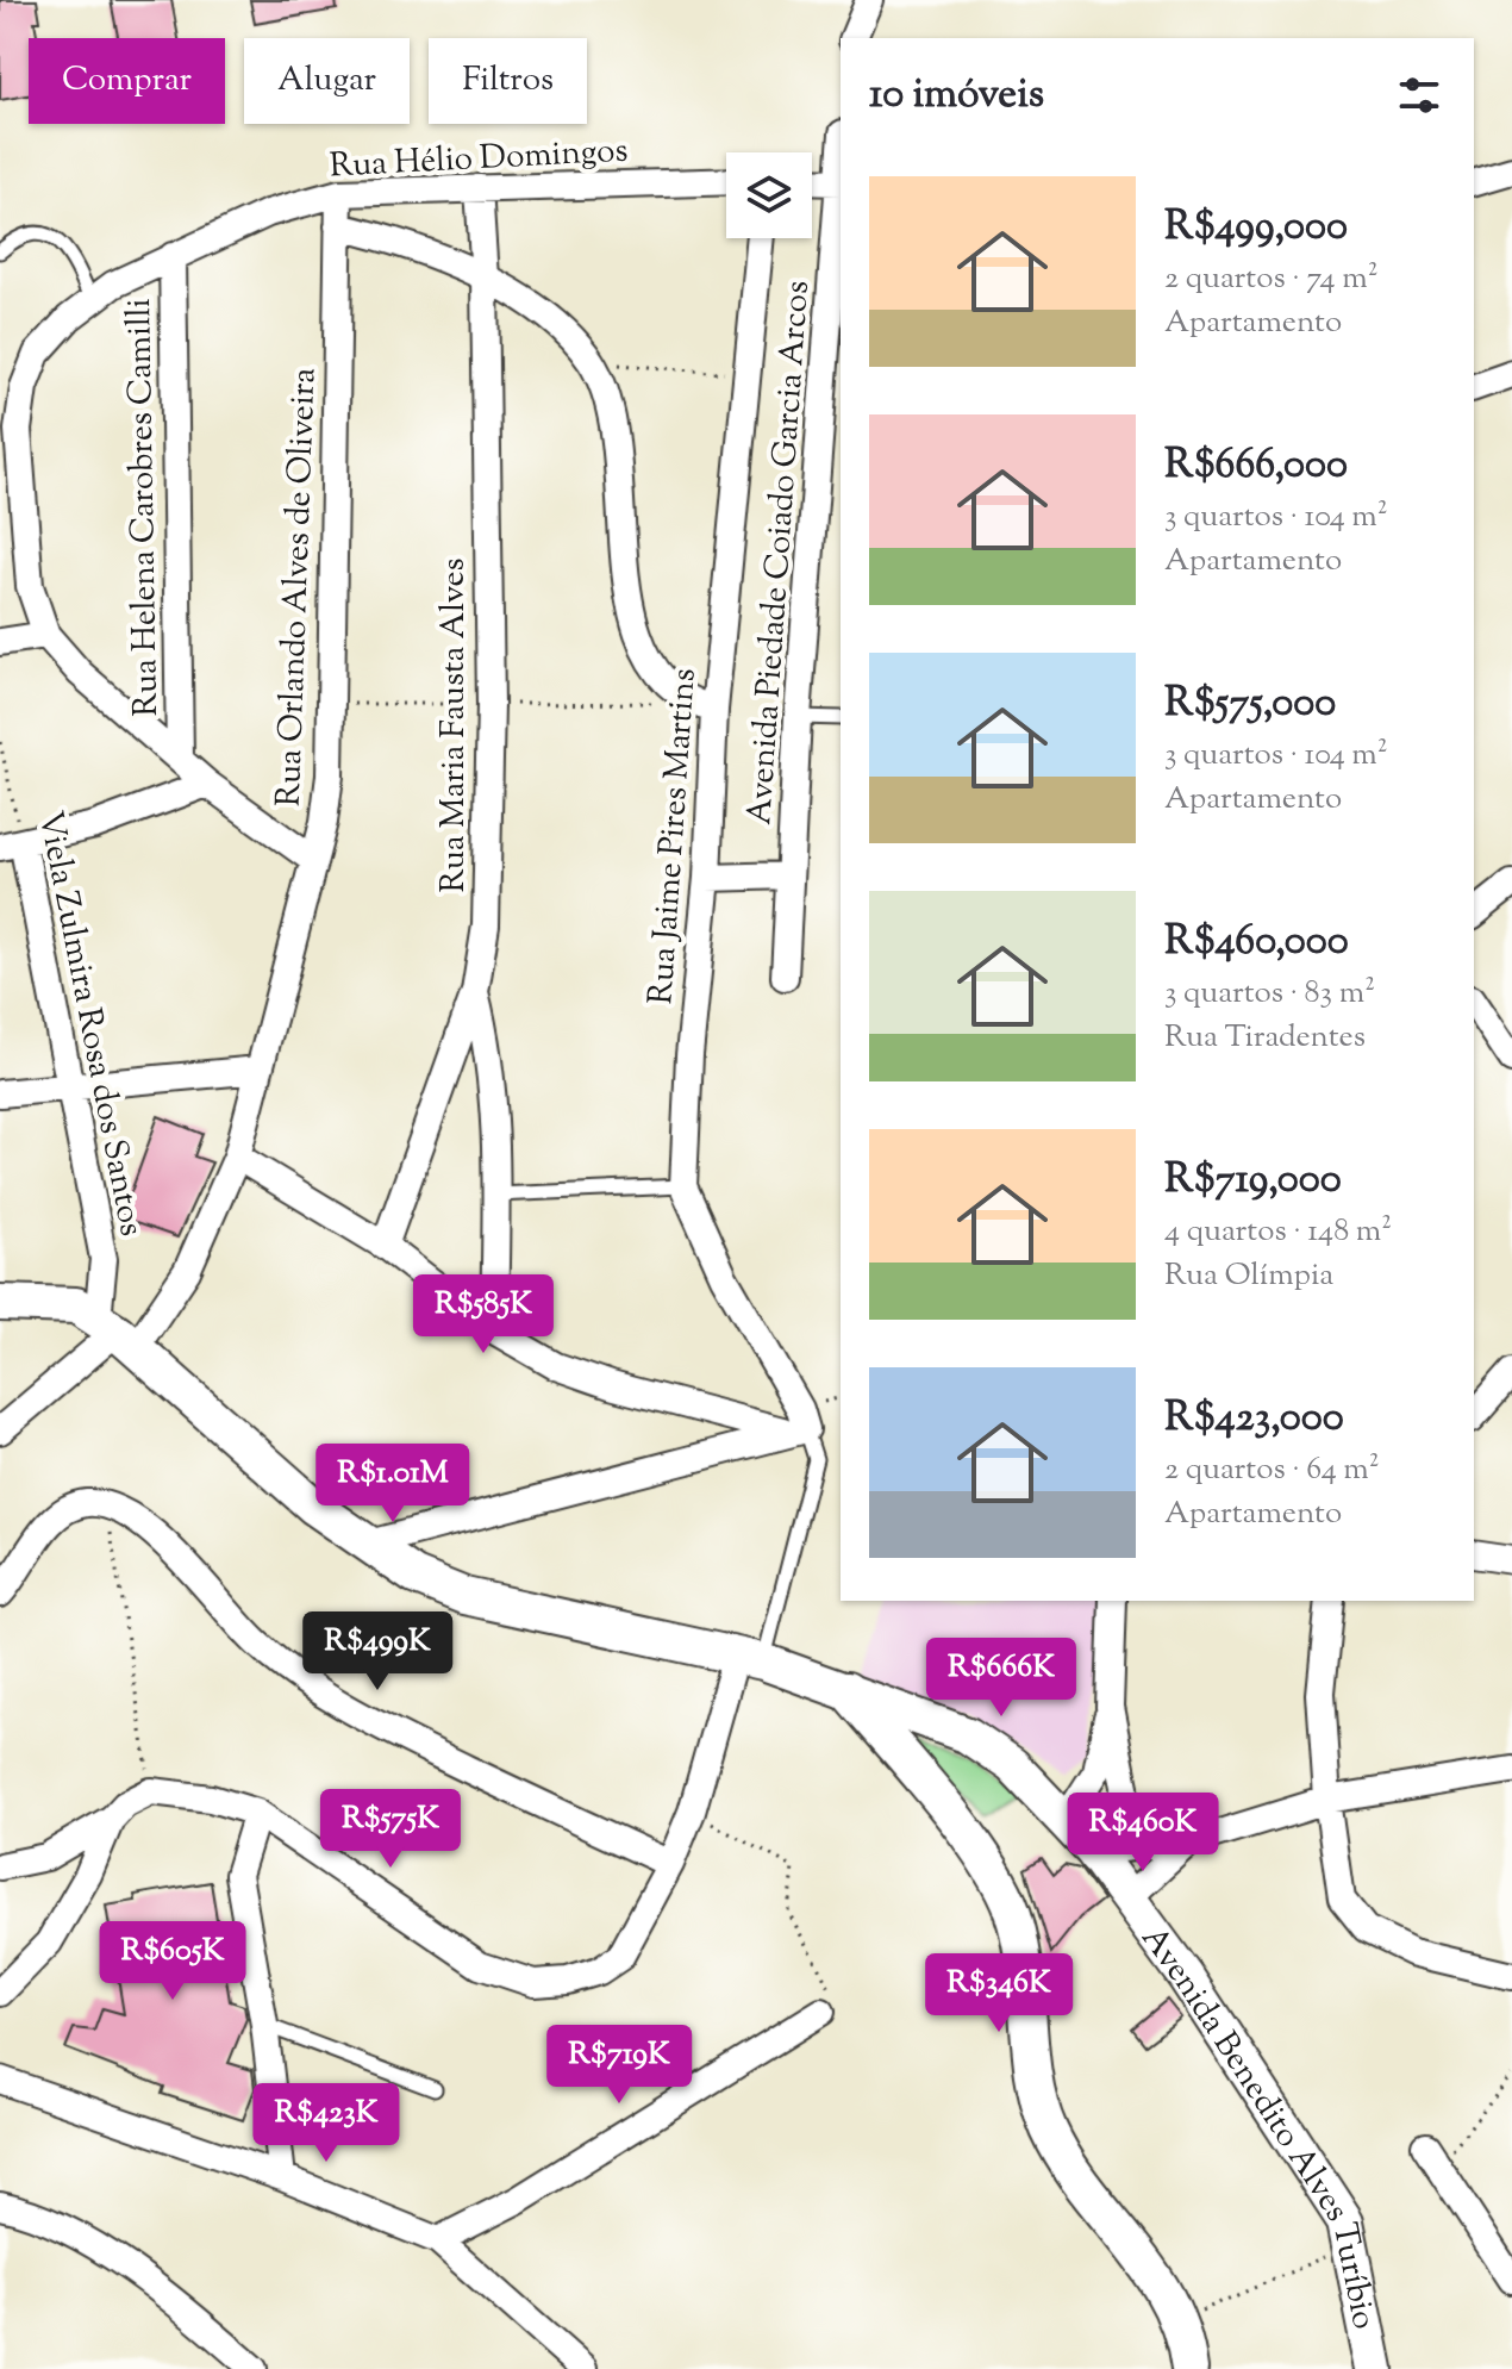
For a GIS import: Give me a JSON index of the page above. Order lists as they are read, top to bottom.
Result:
{
  "streets": {
    "main road": ["Avenida Benedito Alves Turíbio"],
    "street": [
      "Rua Hélio Domingos",
      "Rua Helena Carobres Camilli",
      "Avenida Piedade Coiado Garcia Arcos",
      "Rua Orlando Alves de Oliveira",
      "Rua Maria Fausta Alves",
      "Rua Jaime Pires Martins",
      "Viela Zulmira Rosa dos Santos"
    ]
  },
  "crossings": [
    ["Rua Hélio Domingos", "Rua Helena Carobres Camilli"],
    ["Rua Hélio Domingos", "Rua Orlando Alves de Oliveira"],
    ["Rua Hélio Domingos", "Rua Maria Fausta Alves"],
    ["Rua Orlando Alves de Oliveira", "Viela Zulmira Rosa dos Santos"],
    ["Rua Orlando Alves de Oliveira", "Avenida Benedito Alves Turíbio"],
    ["Viela Zulmira Rosa dos Santos", "Avenida Benedito Alves Turíbio"]
  ],
  "page": {
    "chip": ["Comprar", "Alugar", "Filtros"],
    "heading": "10 imóveis",
    "list": [
      {
        "name": "R$499,000",
        "note": "2 quartos · 74 m² · Apartamento"
      },
      {
        "name": "R$666,000",
        "note": "3 quartos · 104 m² · Apartamento"
      },
      {
        "name": "R$575,000",
        "note": "3 quartos · 104 m² · Apartamento"
      },
      {
        "name": "R$460,000",
        "note": "3 quartos · 83 m² · Rua Tiradentes"
      },
      {
        "name": "R$719,000",
        "note": "4 quartos · 148 m² · Rua Olímpia"
      },
      {
        "name": "R$423,000",
        "note": "2 quartos · 64 m² · Apartamento"
      }
    ],
    "price": [
      "R$585K",
      "R$1.01M",
      "R$499K",
      "R$666K",
      "R$575K",
      "R$460K",
      "R$605K",
      "R$346K",
      "R$719K",
      "R$423K"
    ]
  }
}
